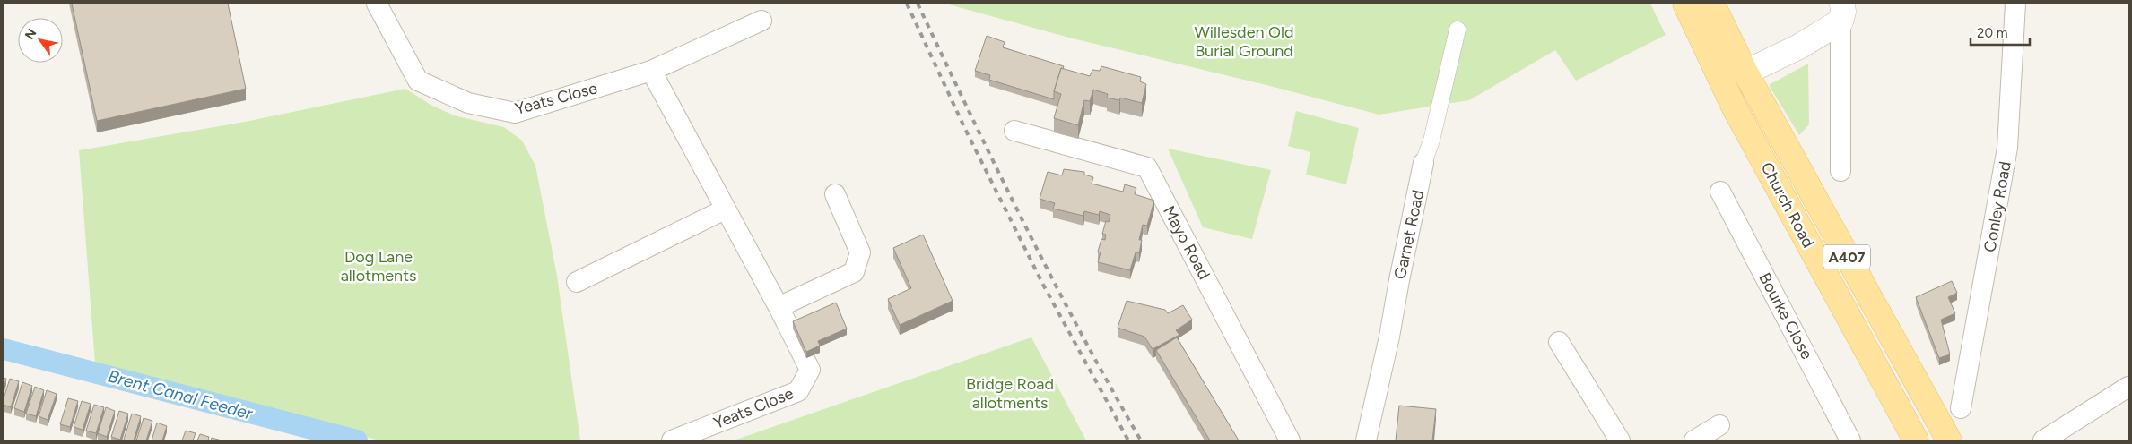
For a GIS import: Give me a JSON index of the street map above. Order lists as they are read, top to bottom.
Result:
{
  "streets": {
    "main road": ["Church Road", "A407"],
    "street": [
      "Yeats Close",
      "Conley Road",
      "Garnet Road",
      "Mayo Road",
      "Bourke Close"
    ]
  },
  "crossings": [
    ["Church Road", "A407"]
  ],
  "water": ["Brent Canal Feeder"],
  "parks": ["Willesden Old Burial Ground", "Dog Lane allotments", "Bridge Road allotments"],
  "scale_bar": "20 m",
  "north": "top left"
}
